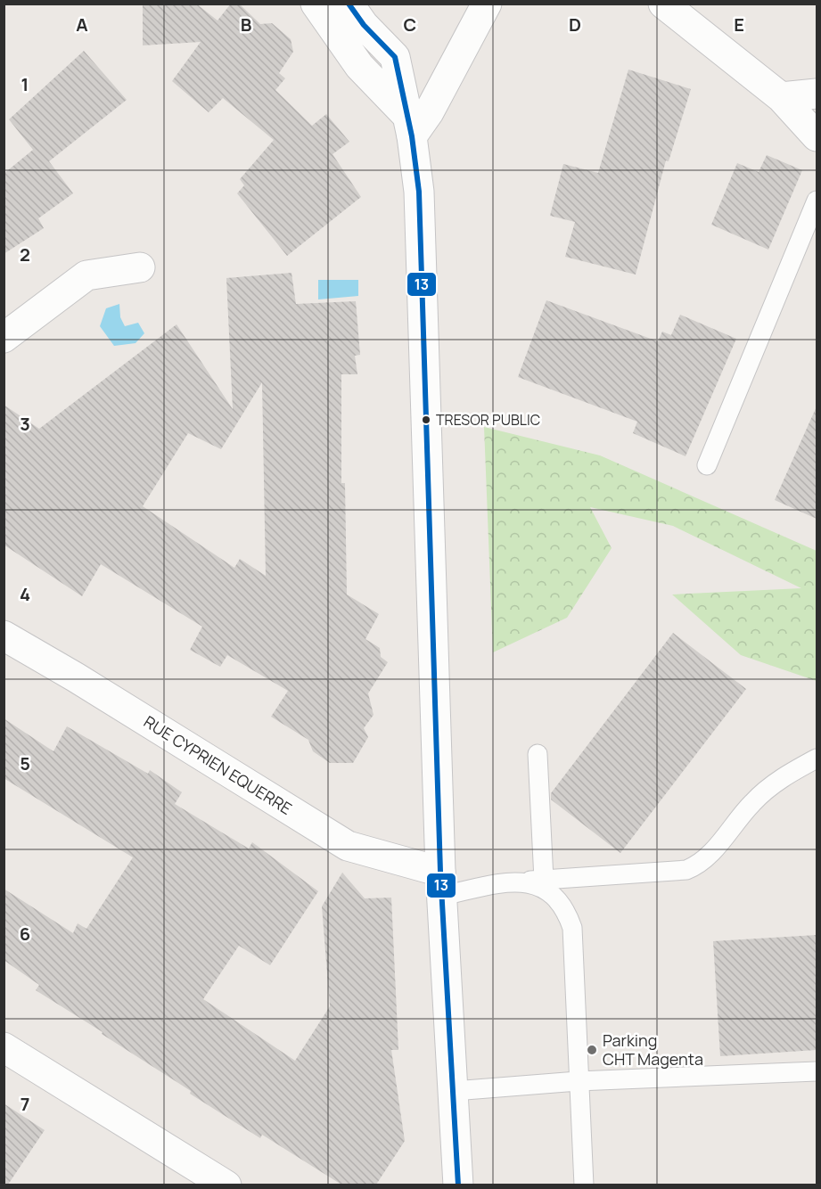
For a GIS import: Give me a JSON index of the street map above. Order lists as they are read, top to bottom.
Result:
{
  "streets": {
    "street": ["RUE CYPRIEN EQUERRE"]
  },
  "places": ["TRESOR PUBLIC", "Parking CHT Magenta"],
  "lines": ["transit line 13"],
  "grid": {
    "columns": [
      "A",
      "B",
      "C",
      "D",
      "E"
    ],
    "rows": [
      "1",
      "2",
      "3",
      "4",
      "5",
      "6",
      "7"
    ]
  }
}
